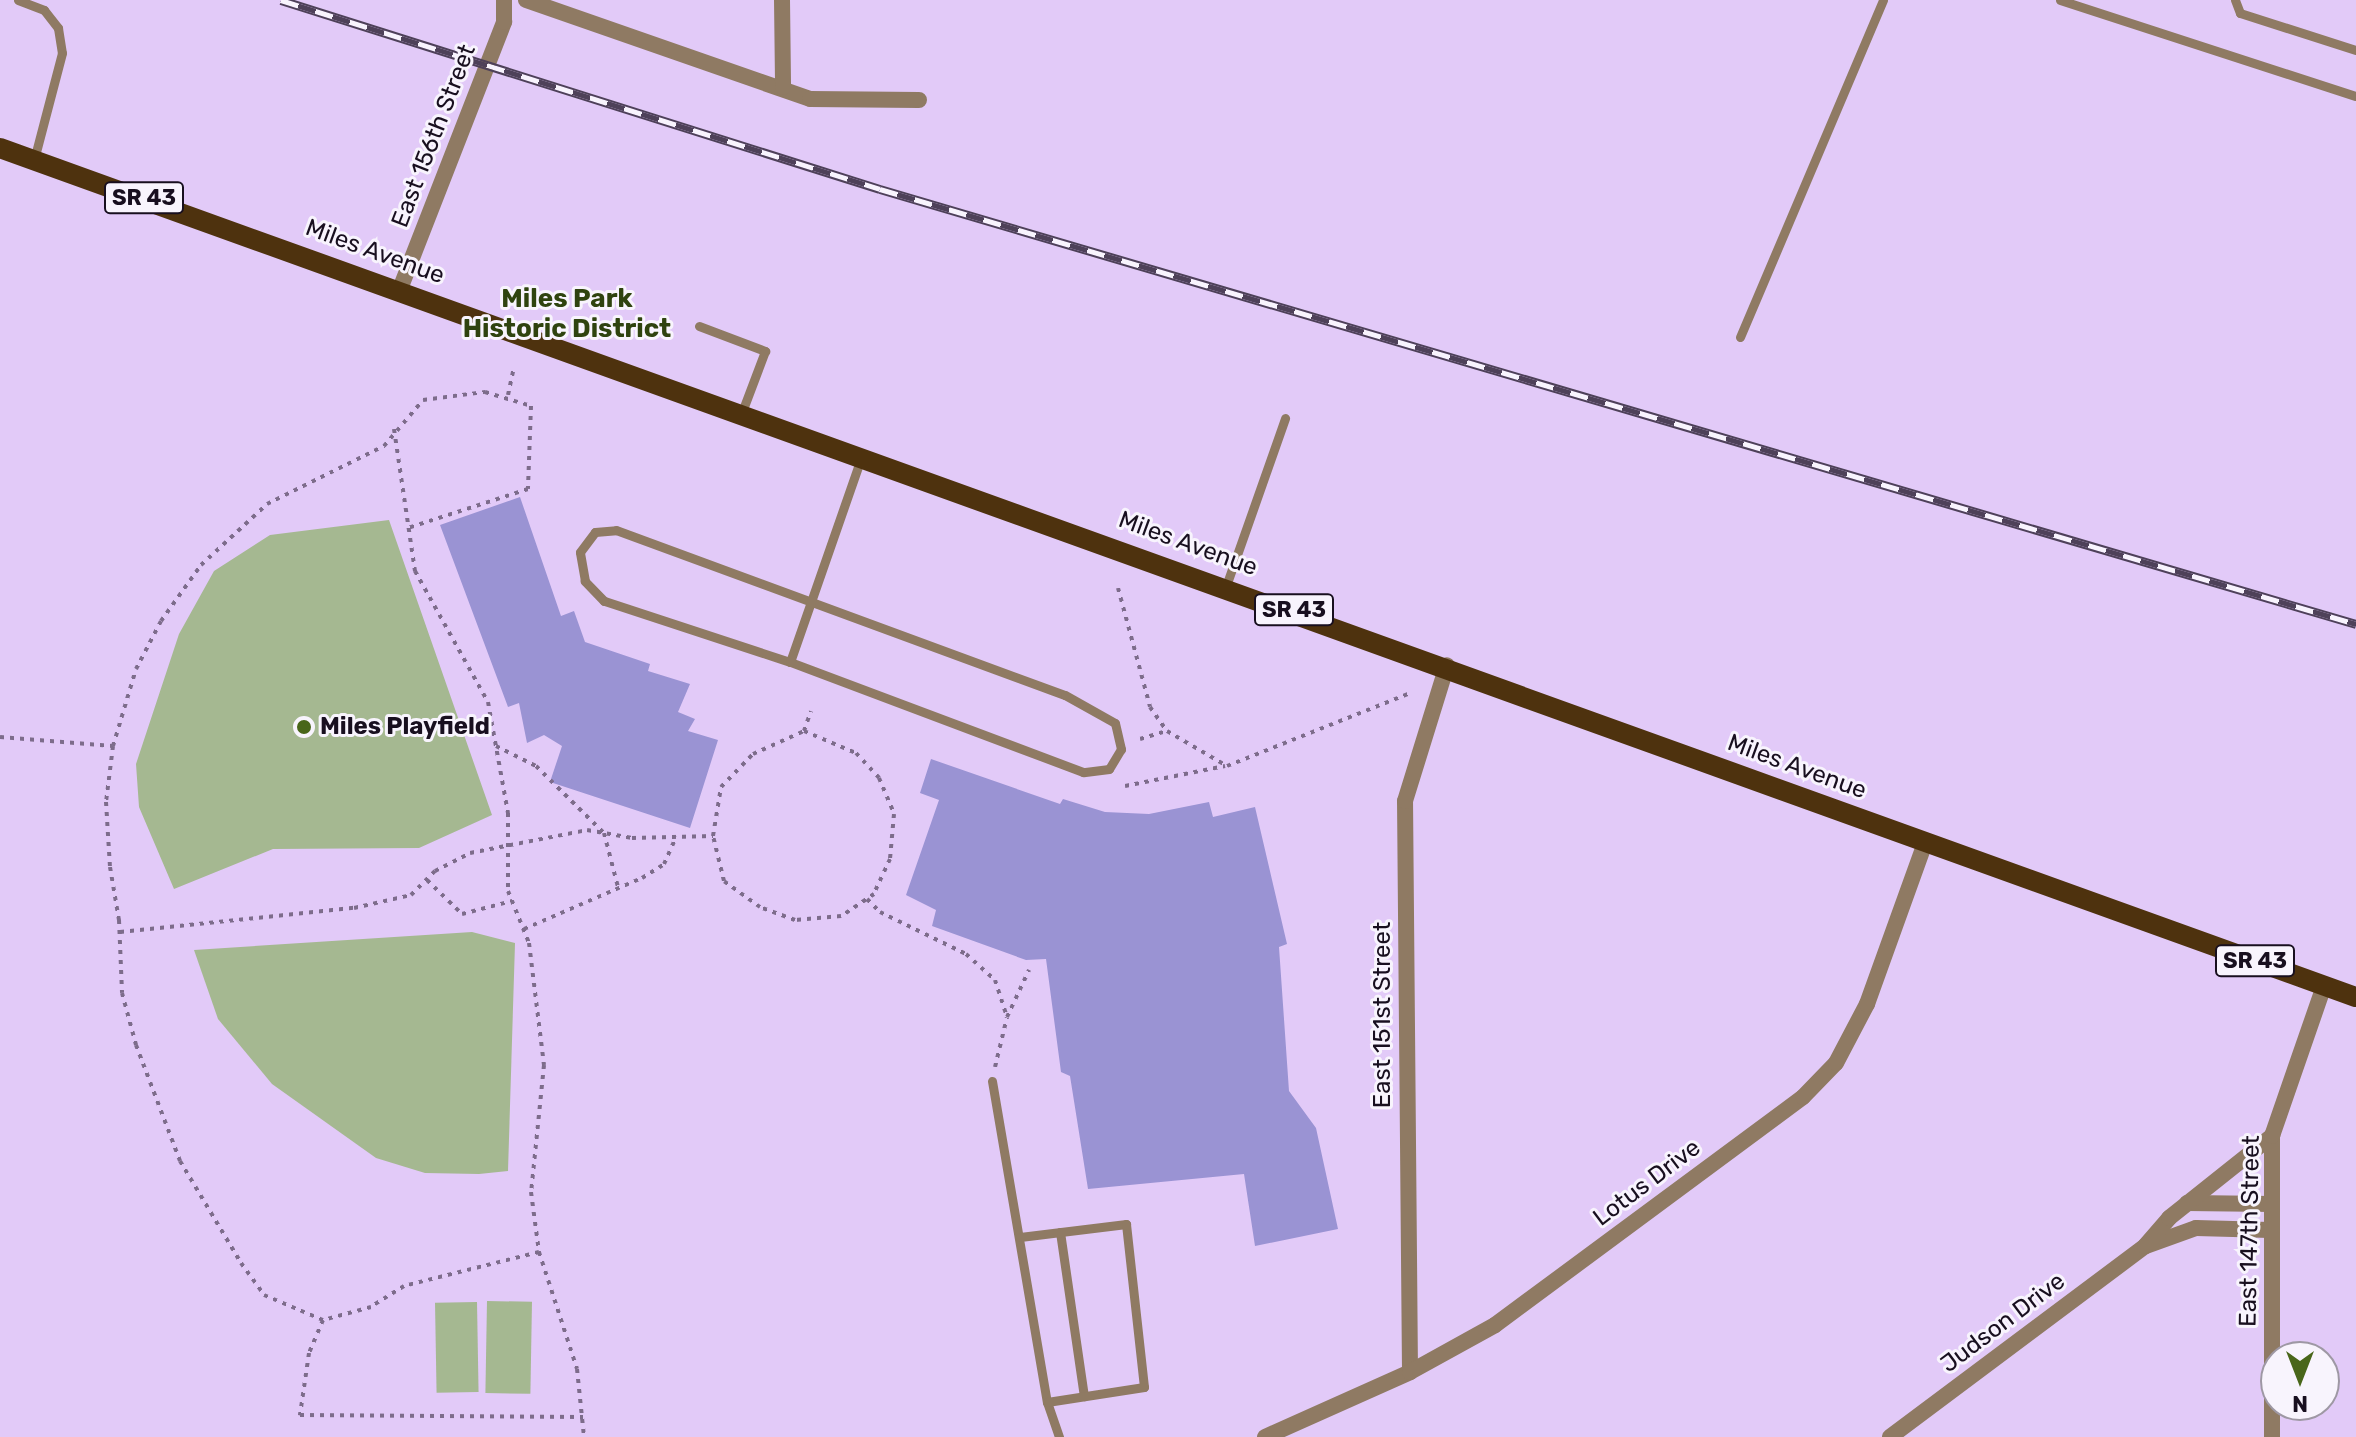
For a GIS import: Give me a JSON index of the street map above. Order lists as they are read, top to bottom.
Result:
{
  "streets": {
    "main road": ["SR 43", "Miles Avenue"],
    "street": [
      "East 156th Street",
      "East 151st Street",
      "Lotus Drive",
      "East 147th Street",
      "Judson Drive"
    ]
  },
  "crossings": [
    ["East 156th Street", "Miles Avenue"],
    ["Miles Avenue", "East 151st Street"],
    ["Miles Avenue", "Lotus Drive"],
    ["Miles Avenue", "East 147th Street"],
    ["East 151st Street", "Lotus Drive"],
    ["East 147th Street", "Judson Drive"]
  ],
  "districts": ["Miles Park Historic District"],
  "places": ["Miles Playfield"],
  "north": "bottom"
}
